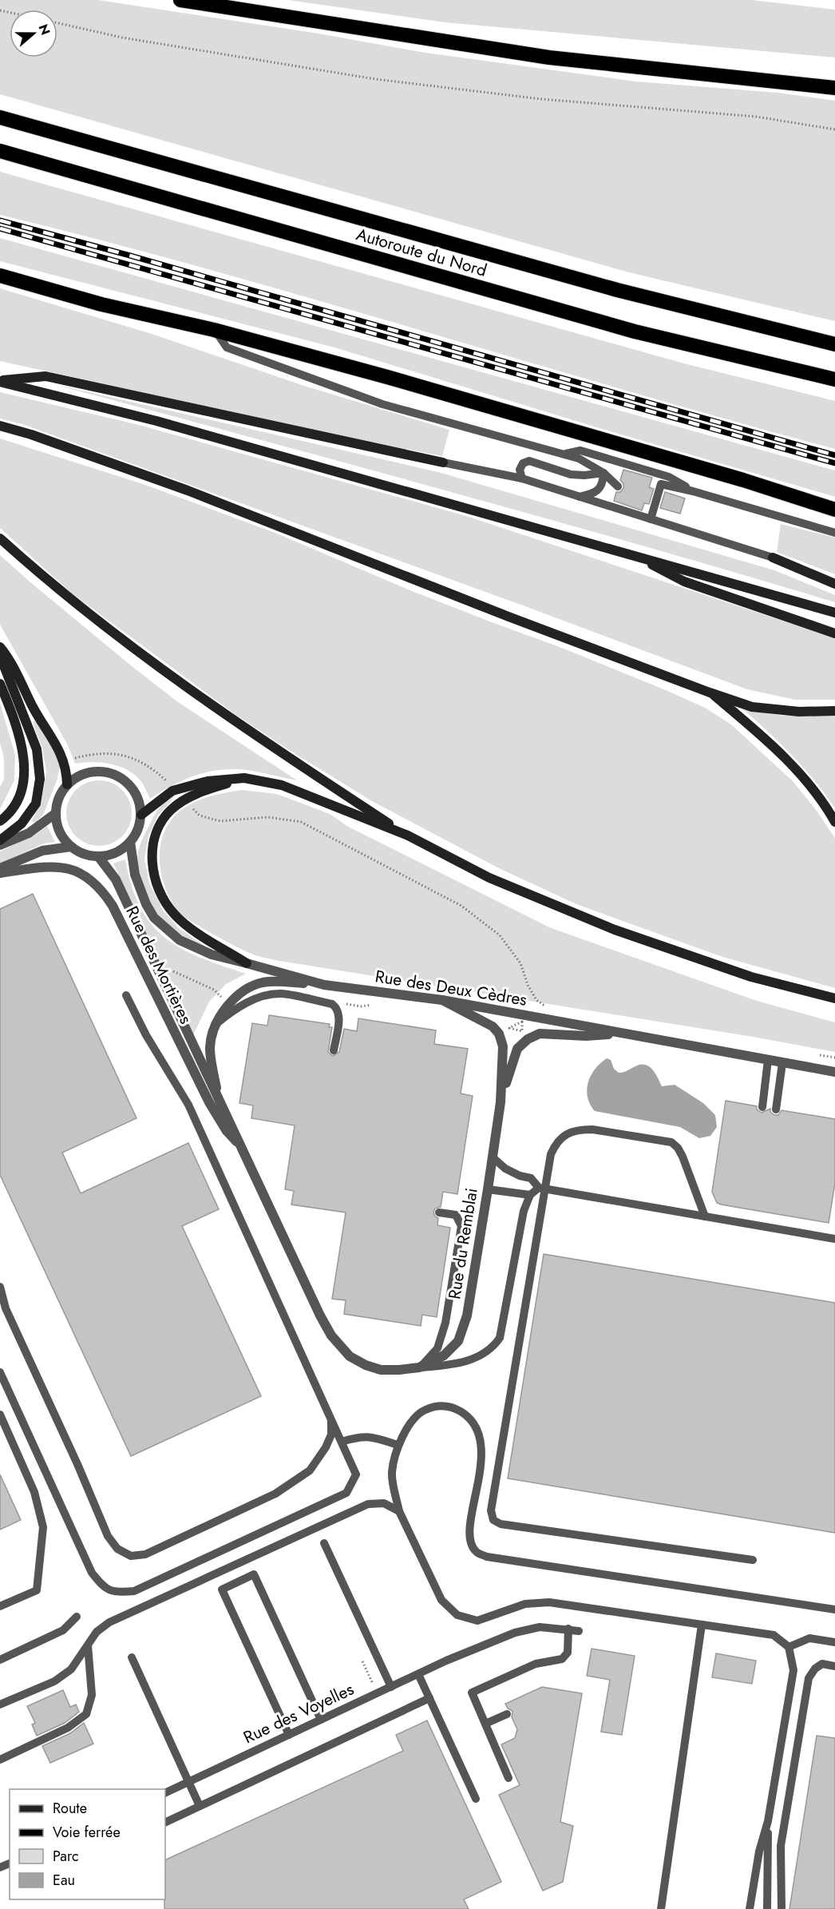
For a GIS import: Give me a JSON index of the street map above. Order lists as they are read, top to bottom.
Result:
{
  "streets": {
    "highway": ["Autoroute du Nord"],
    "street": ["Rue des Mortières", "Rue des Deux Cèdres", "Rue du Remblai"],
    "lane": ["Rue des Voyelles"]
  },
  "crossings": [
    ["Rue des Mortières", "Rue des Deux Cèdres"],
    ["Rue des Mortières", "Rue du Remblai"],
    ["Rue des Deux Cèdres", "Rue du Remblai"]
  ],
  "legend": [
    "Route",
    "Voie ferrée",
    "Parc",
    "Eau"
  ],
  "north": "right"
}
